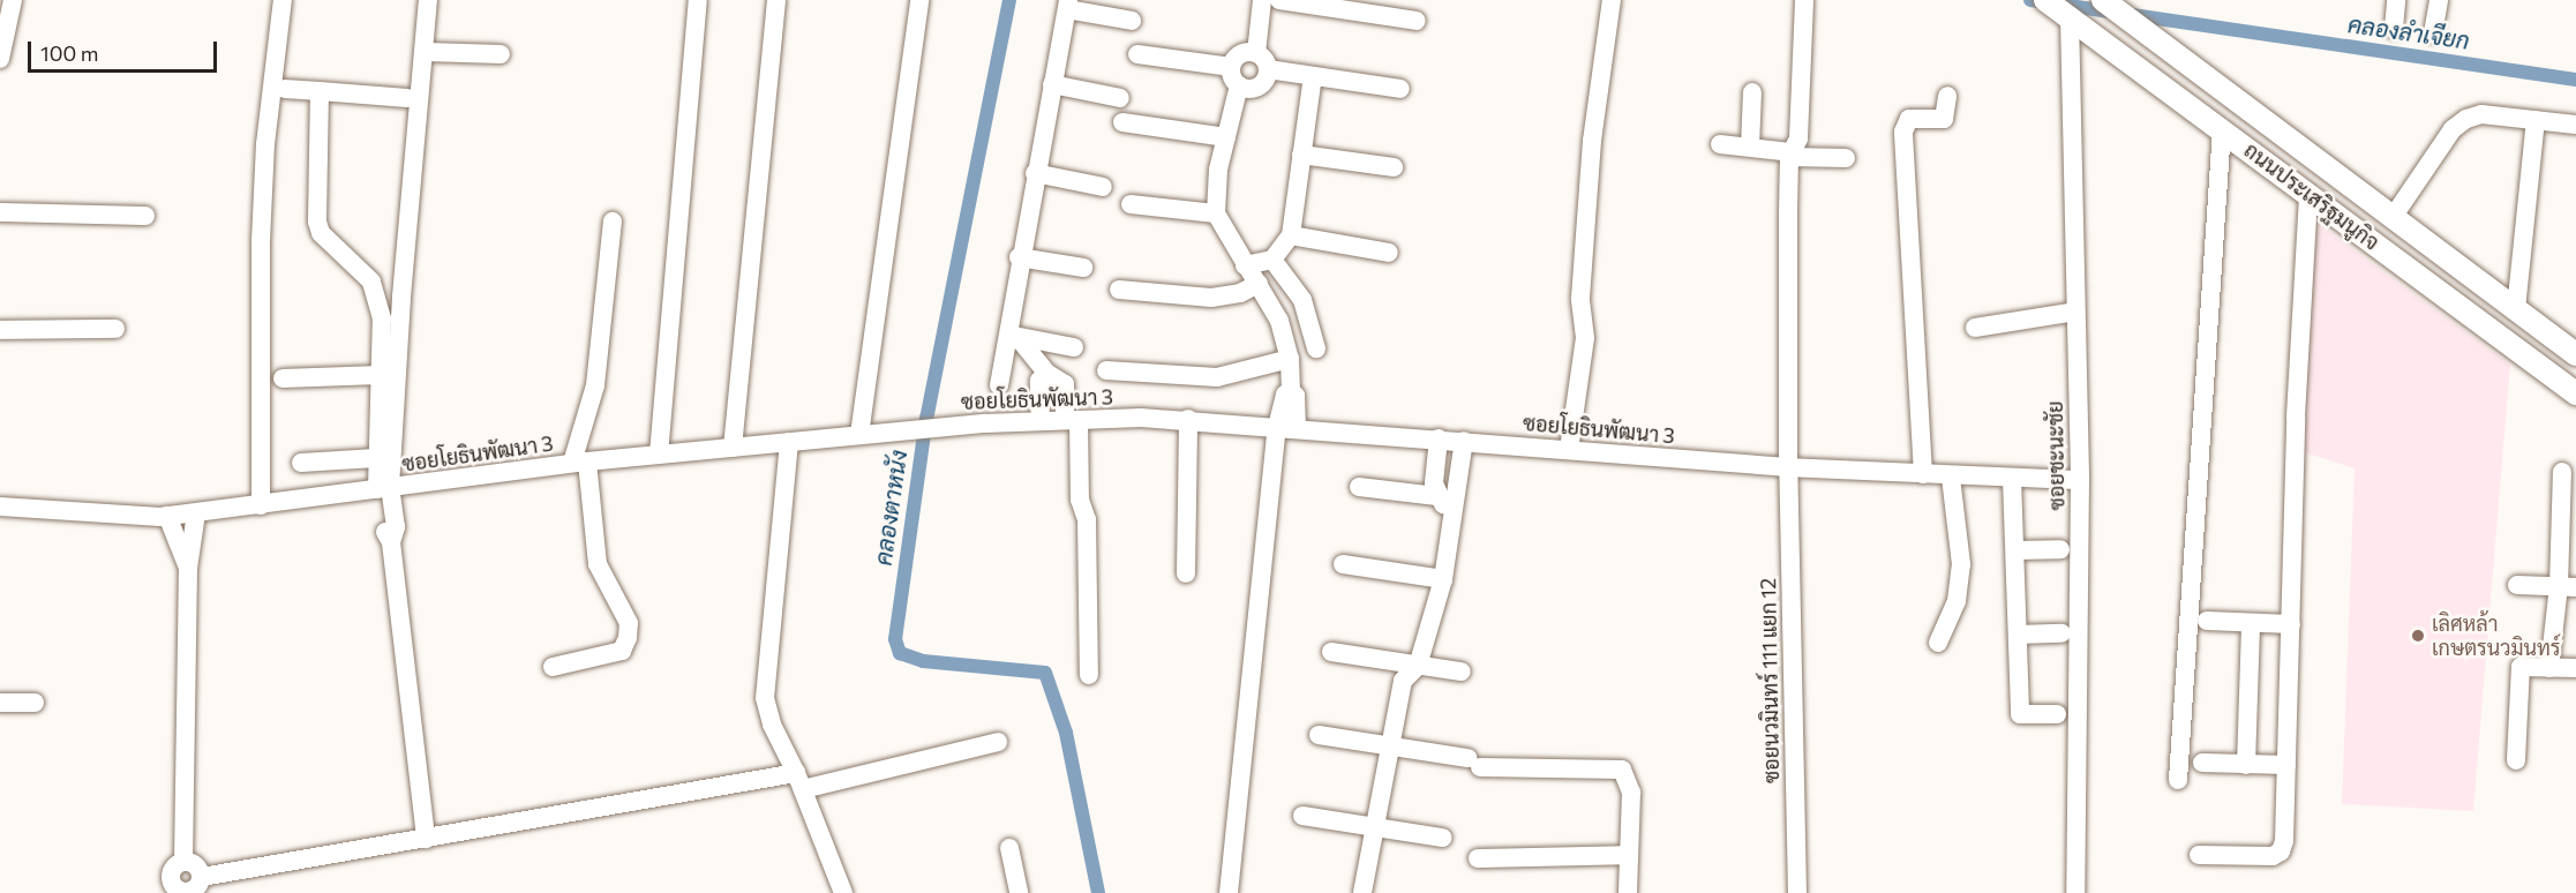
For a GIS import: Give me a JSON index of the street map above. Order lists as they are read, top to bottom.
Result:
{
  "streets": {
    "main road": ["ถนนประเสริฐมนูกิจ"],
    "street": ["ซอยโยธินพัฒนา 3", "ซอยชะนะชัย", "ซอยนวมินทร์ 111 แยก 12"]
  },
  "crossings": [
    ["ถนนประเสริฐมนูกิจ", "ซอยชะนะชัย"],
    ["ซอยโยธินพัฒนา 3", "ซอยชะนะชัย"],
    ["ซอยโยธินพัฒนา 3", "ซอยนวมินทร์ 111 แยก 12"]
  ],
  "water": ["คลองลำเจียก", "คลองตาหนัง"],
  "places": ["เลิศหล้า เกษตรนวมินทร์"],
  "scale_bar": "100 m"
}
